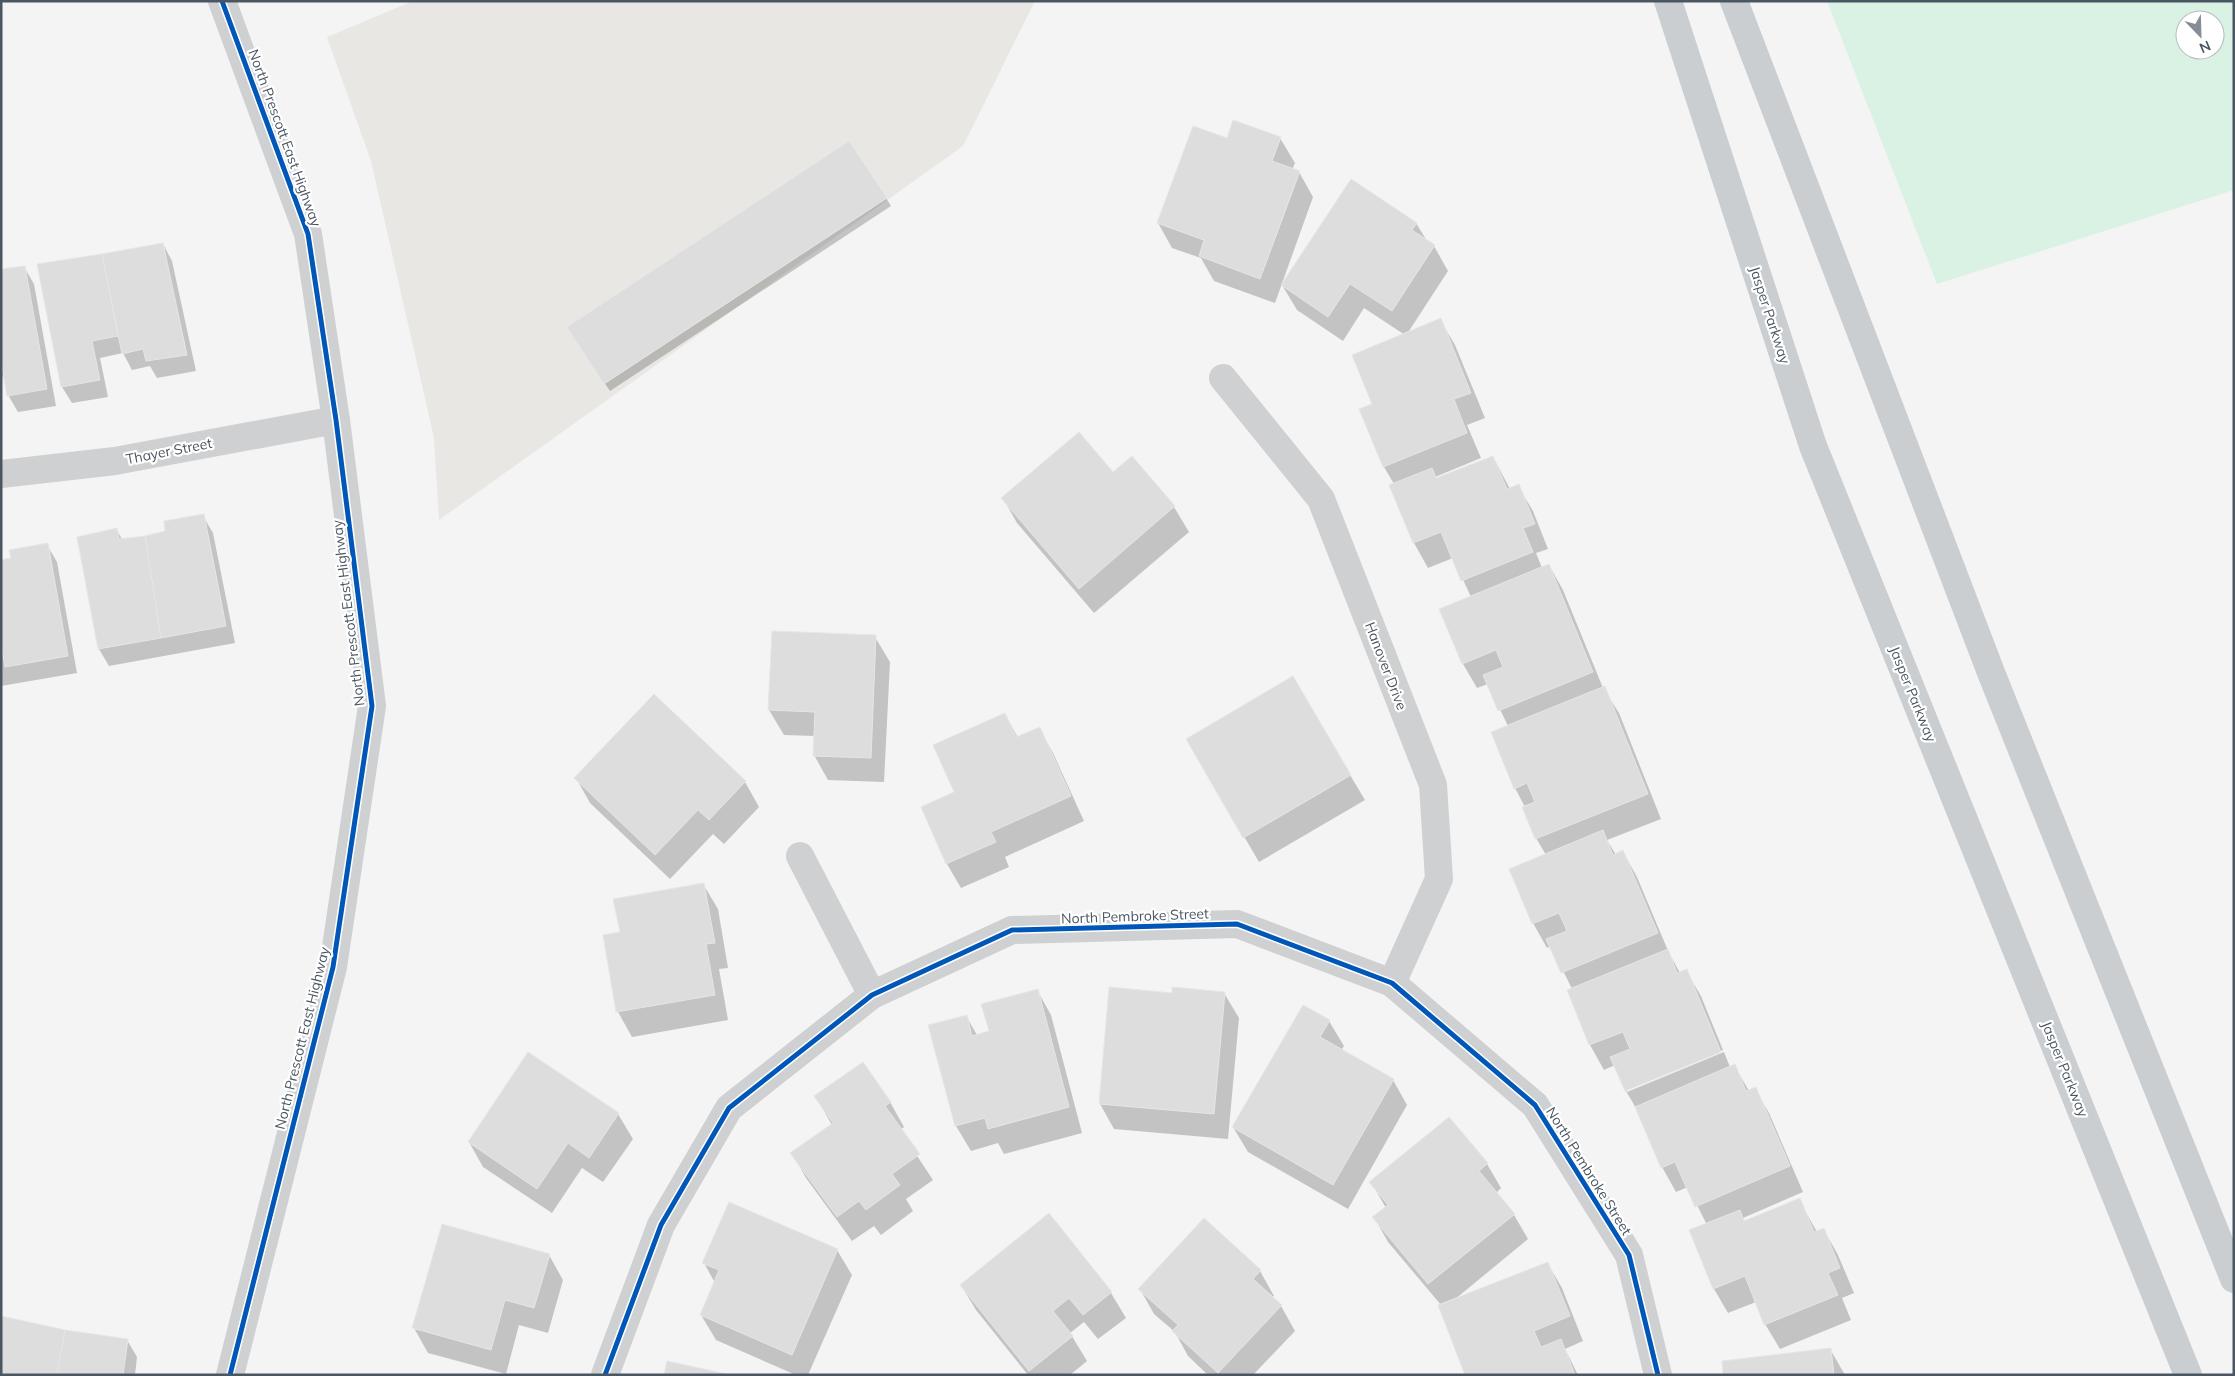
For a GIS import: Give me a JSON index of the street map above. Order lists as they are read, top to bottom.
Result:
{
  "streets": {
    "main road": ["Jasper Parkway"],
    "street": [
      "North Prescott East Highway",
      "Thayer Street",
      "Hanover Drive",
      "North Pembroke Street"
    ]
  },
  "crossings": [
    ["North Prescott East Highway", "Thayer Street"],
    ["Hanover Drive", "North Pembroke Street"]
  ],
  "north": "bottom right"
}
